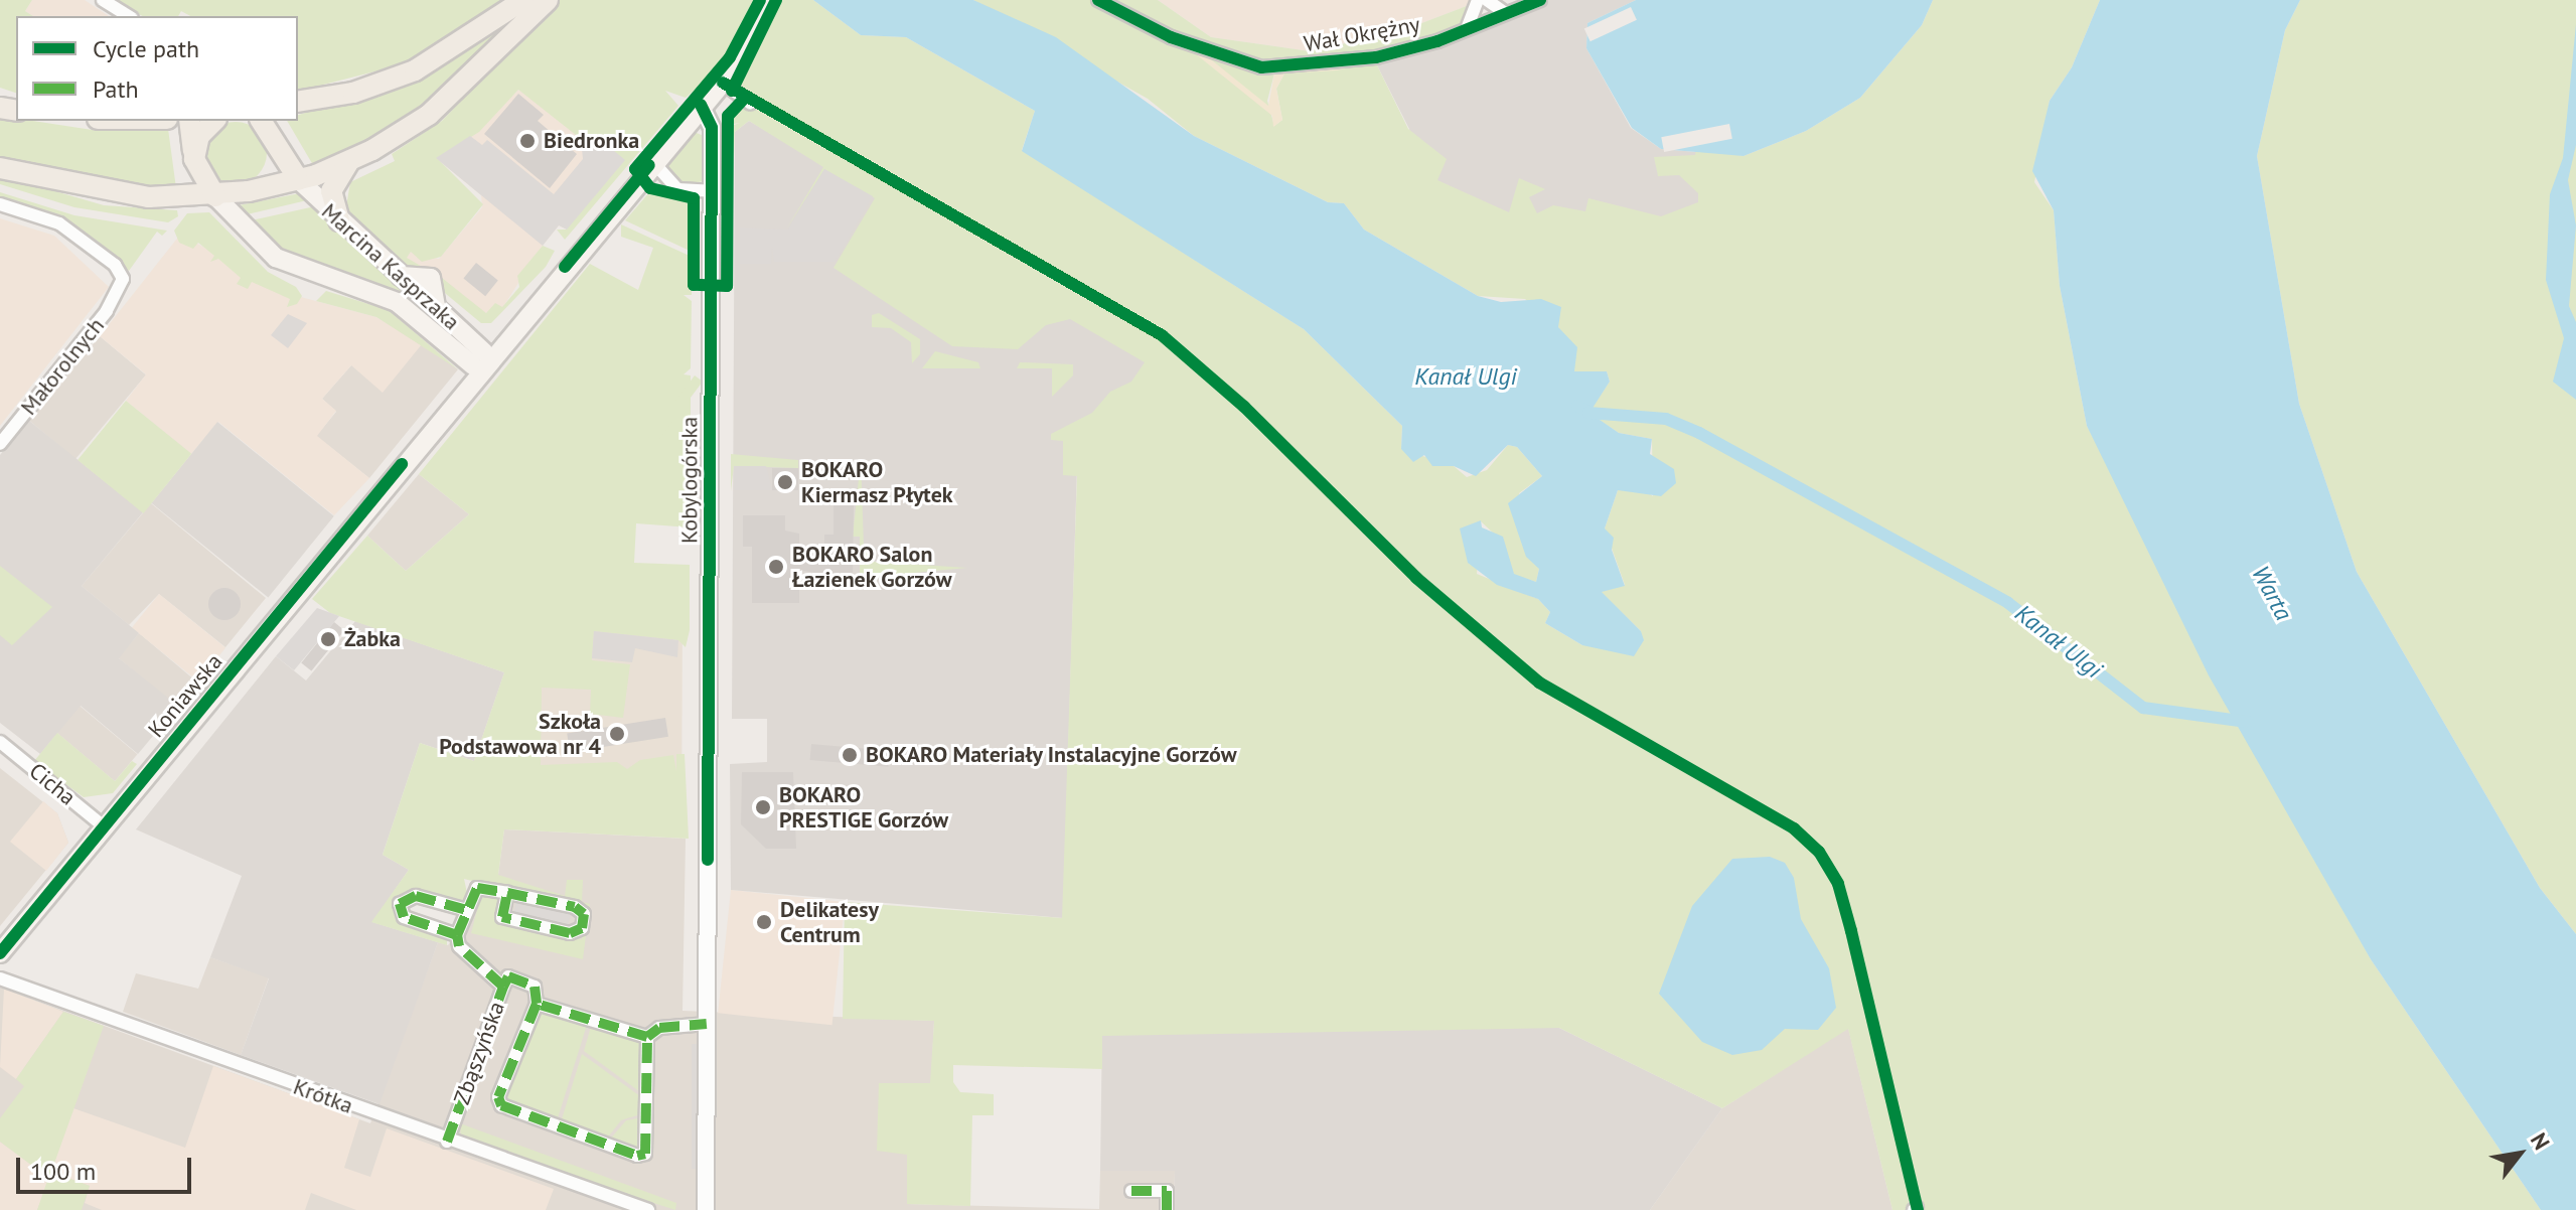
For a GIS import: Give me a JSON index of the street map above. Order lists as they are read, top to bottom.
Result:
{
  "streets": {
    "main road": ["Marcina Kasprzaka", "Koniawska"],
    "street": [
      "Wał Okrężny",
      "Małorolnych",
      "Kobylogórska",
      "Cicha",
      "Zbąszyńska",
      "Krótka"
    ]
  },
  "crossings": [
    ["Marcina Kasprzaka", "Koniawska"],
    ["Kobylogórska", "Koniawska"],
    ["Koniawska", "Cicha"],
    ["Zbąszyńska", "Krótka"]
  ],
  "water": ["Kanał Ulgi", "Warta"],
  "places": [
    "Biedronka",
    "BOKARO Kiermasz Płytek",
    "BOKARO Salon Łazienek Gorzów",
    "Żabka",
    "Szkoła Podstawowa nr 4",
    "BOKARO Materiały Instalacyjne Gorzów",
    "BOKARO PRESTIGE Gorzów",
    "Delikatesy Centrum"
  ],
  "legend": ["Cycle path", "Path"],
  "scale_bar": "100 m",
  "north": "top right"
}
